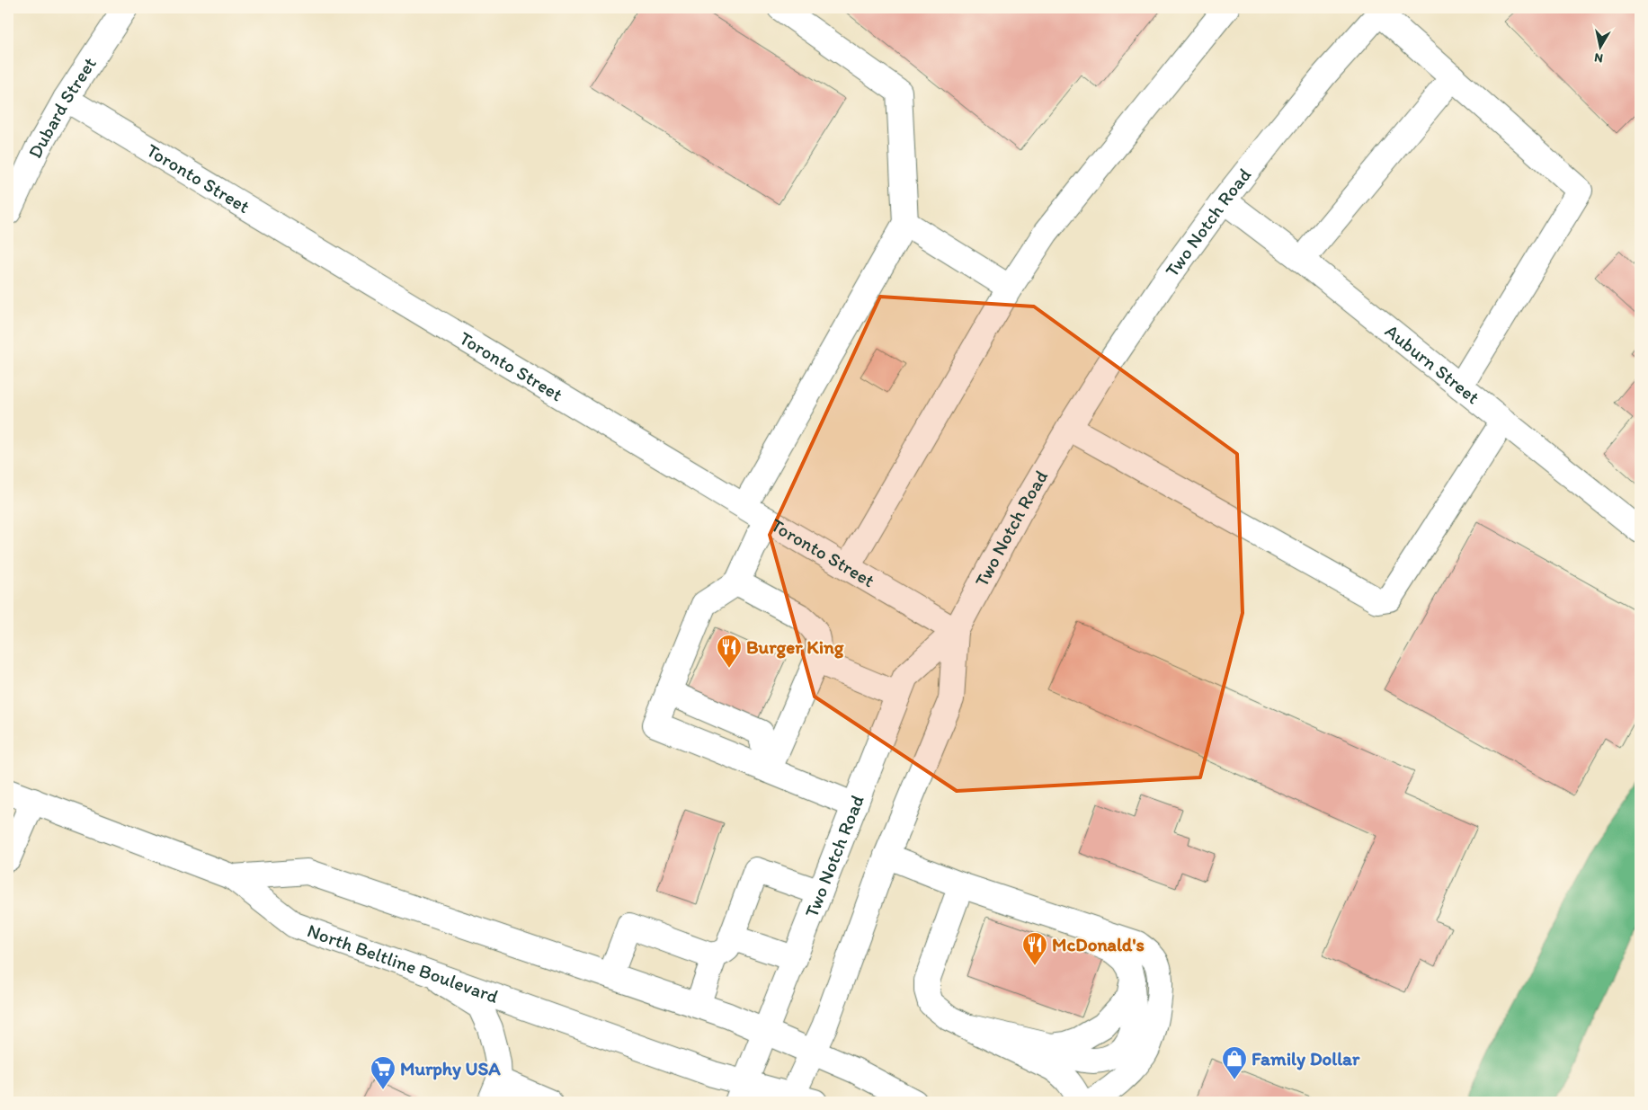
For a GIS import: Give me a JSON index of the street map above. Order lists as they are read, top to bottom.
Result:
{
  "streets": {
    "main road": [
      "Dubard Street",
      "Toronto Street",
      "Two Notch Road",
      "Auburn Street",
      "North Beltline Boulevard"
    ]
  },
  "crossings": [
    ["Dubard Street", "Toronto Street"],
    ["Toronto Street", "Two Notch Road"],
    ["Two Notch Road", "Auburn Street"],
    ["Two Notch Road", "North Beltline Boulevard"]
  ],
  "places": {
    "restaurant": ["Burger King", "McDonald's"],
    "shop": ["Family Dollar"],
    "supermarket": ["Murphy USA"]
  },
  "north": "bottom"
}
